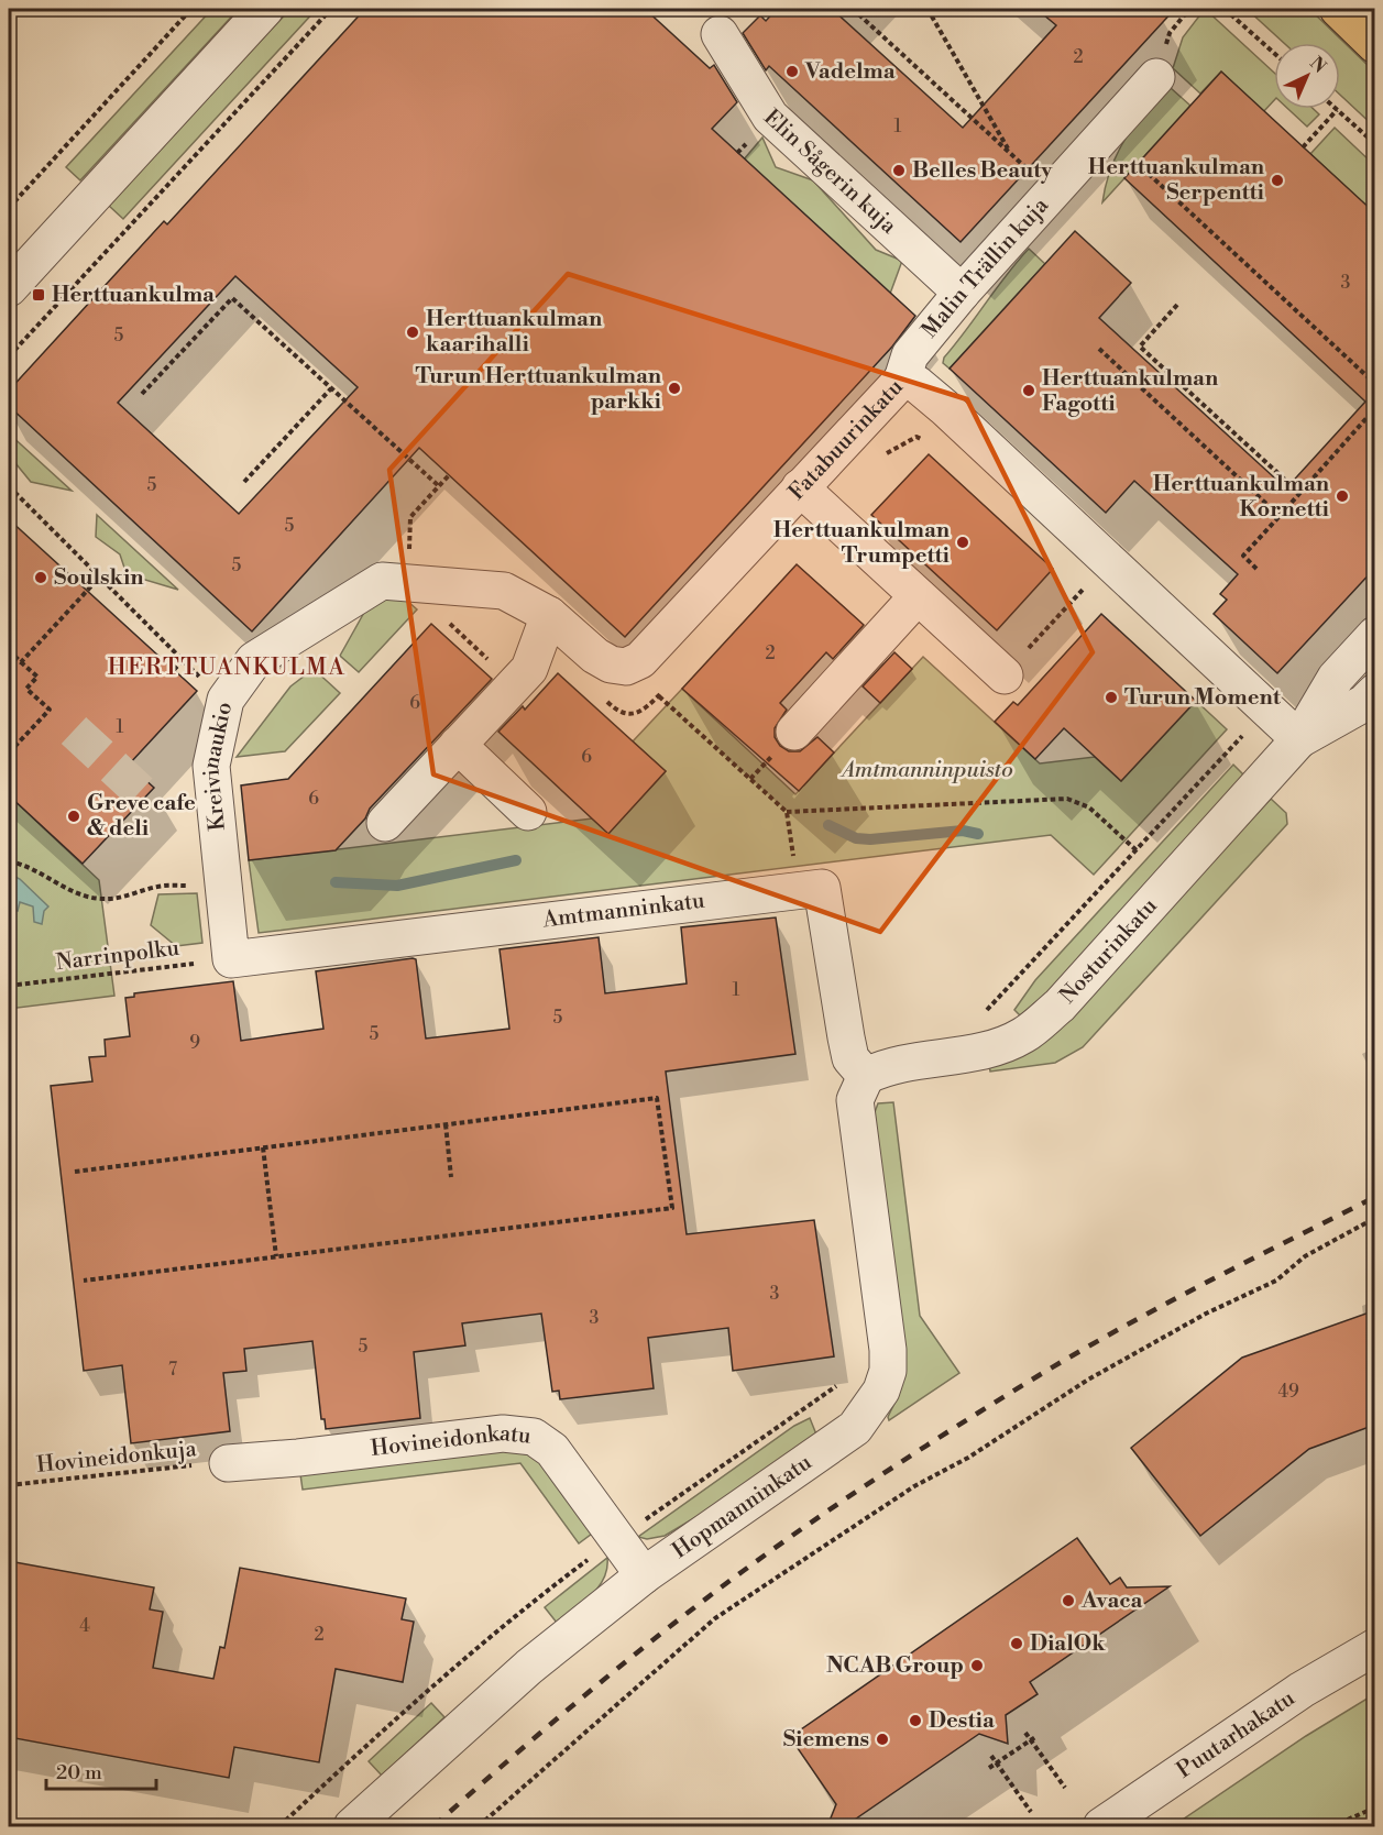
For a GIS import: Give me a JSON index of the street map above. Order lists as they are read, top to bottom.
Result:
{
  "streets": {
    "street": [
      "Elin Sågerin kuja",
      "Malin Trällin kuja",
      "Fatabuurinkatu",
      "Kreivinaukio",
      "Amtmanninkatu",
      "Nosturinkatu",
      "Hovineidonkatu",
      "Hopmanninkatu",
      "Puutarhakatu"
    ],
    "path": ["Narrinpolku", "Hovineidonkuja"]
  },
  "crossings": [
    ["Elin Sågerin kuja", "Malin Trällin kuja"],
    ["Malin Trällin kuja", "Fatabuurinkatu"],
    ["Fatabuurinkatu", "Kreivinaukio"],
    ["Fatabuurinkatu", "Nosturinkatu"],
    ["Kreivinaukio", "Amtmanninkatu"],
    ["Kreivinaukio", "Narrinpolku"],
    ["Amtmanninkatu", "Nosturinkatu"],
    ["Amtmanninkatu", "Narrinpolku"],
    ["Amtmanninkatu", "Hopmanninkatu"],
    ["Nosturinkatu", "Hopmanninkatu"],
    ["Hovineidonkatu", "Hovineidonkuja"],
    ["Hovineidonkatu", "Hopmanninkatu"]
  ],
  "districts": ["HERTTUANKULMA"],
  "parks": ["Amtmanninpuisto"],
  "places": {
    "other": [
      "Vadelma",
      "Belles Beauty",
      "Herttuankulman Serpentti",
      "Herttuankulman kaarihalli",
      "Turun Herttuankulman parkki",
      "Herttuankulman Fagotti",
      "Herttuankulman Kornetti",
      "Herttuankulman Trumpetti",
      "Soulskin",
      "Turun Moment",
      "Greve cafe & deli",
      "Avaca",
      "DialOk",
      "NCAB Group",
      "Destia",
      "Siemens"
    ],
    "transit": ["Herttuankulma"]
  },
  "house_numbers": [
    "2",
    "1",
    "3",
    "5",
    "5",
    "5",
    "5",
    "2",
    "6",
    "1",
    "6",
    "6",
    "1",
    "5",
    "5",
    "9",
    "3",
    "3",
    "5",
    "7",
    "49",
    "4",
    "2"
  ],
  "scale_bar": "20 m",
  "north": "top right"
}
